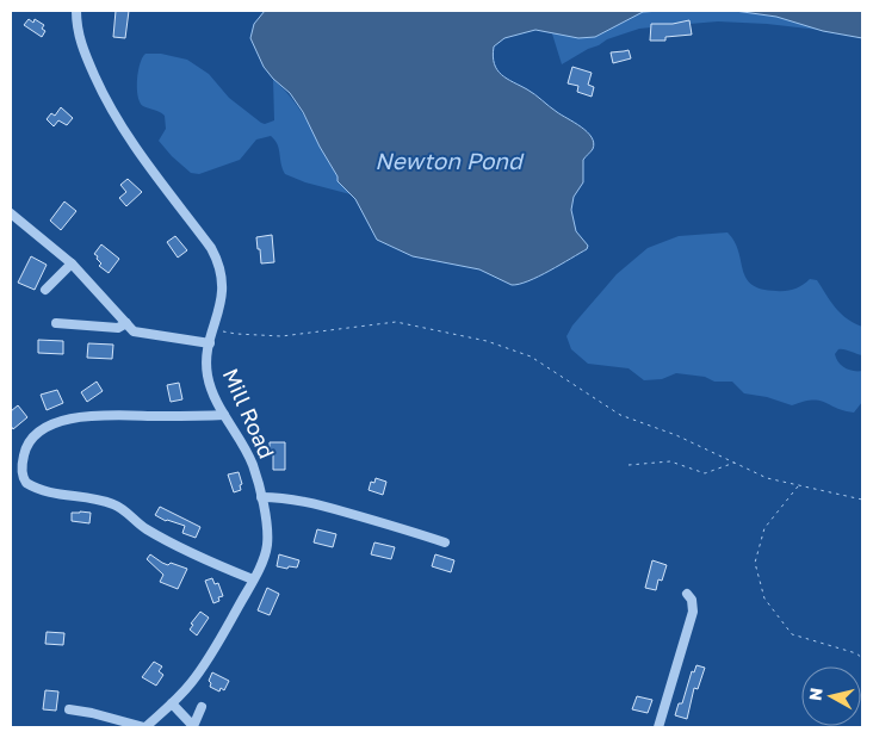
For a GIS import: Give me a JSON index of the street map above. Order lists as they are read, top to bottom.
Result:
{
  "streets": {
    "street": ["Mill Road"]
  },
  "water": ["Newton Pond"],
  "north": "left"
}
